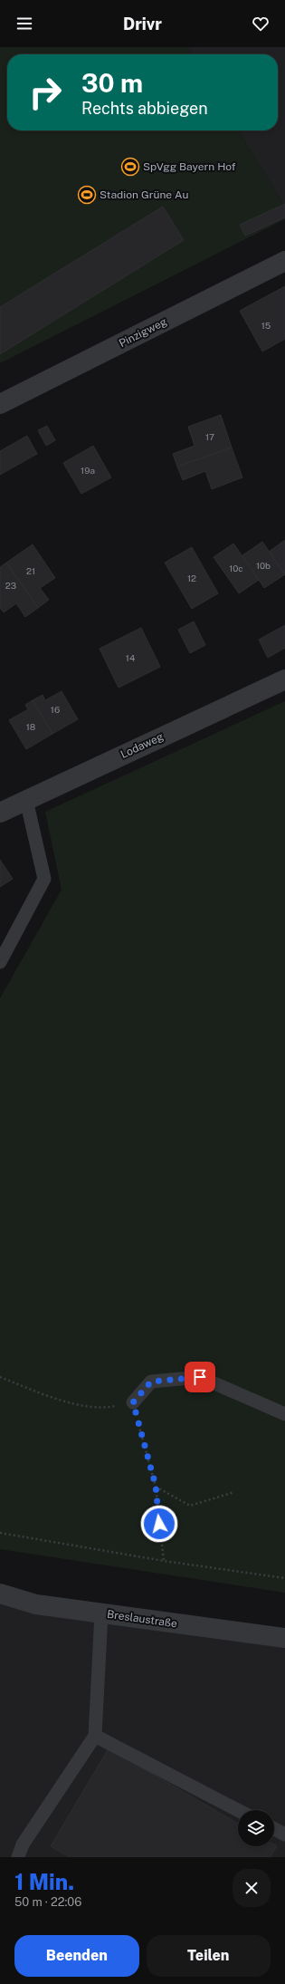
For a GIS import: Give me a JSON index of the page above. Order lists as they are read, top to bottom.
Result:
{
  "streets": {
    "street": ["Pinzigweg", "Lodaweg", "Breslaustraße"]
  },
  "places": {
    "sports": ["SpVgg Bayern Hof", "Stadion Grüne Au"]
  },
  "house_numbers": [
    "15",
    "17",
    "19a",
    "10b",
    "10c",
    "21",
    "12",
    "23",
    "14",
    "16",
    "18"
  ],
  "page": {
    "header": "Drivr",
    "turn": ["30 m", "Rechts abbiegen"],
    "heading": ["1 Min.", "50 m · 22:06"],
    "buttons": ["Beenden", "Teilen"]
  }
}
